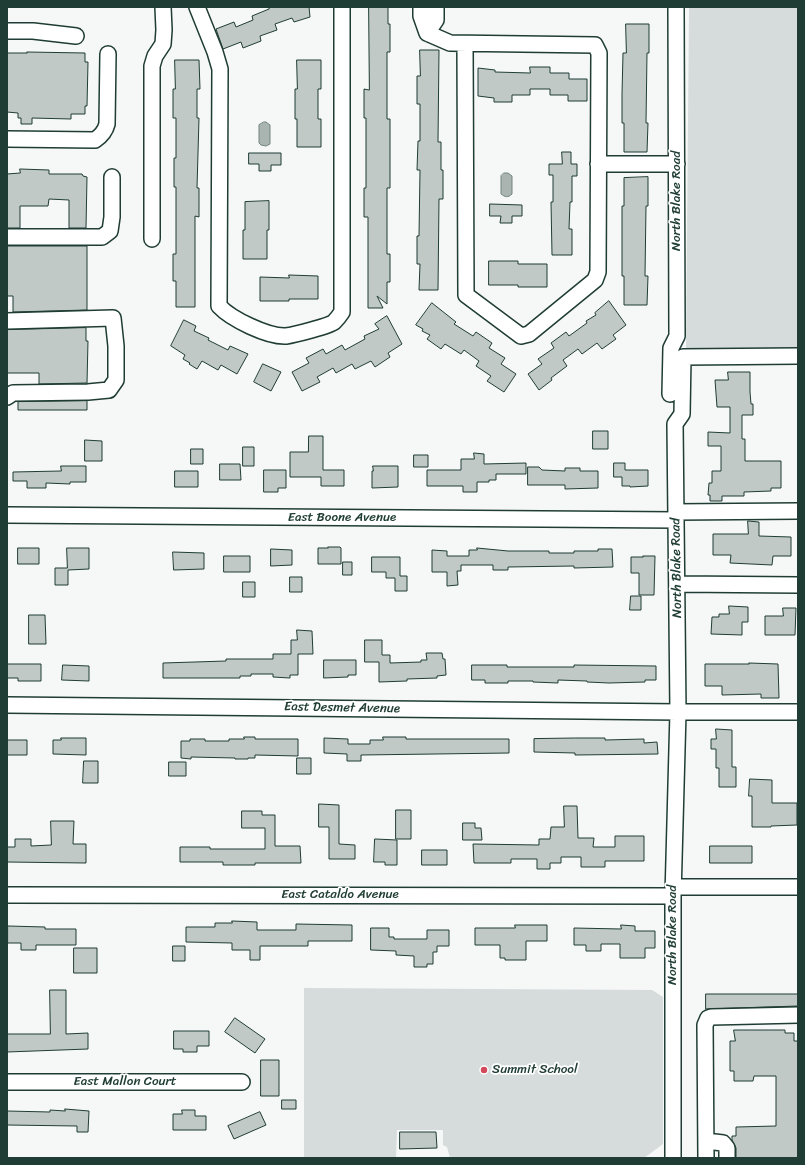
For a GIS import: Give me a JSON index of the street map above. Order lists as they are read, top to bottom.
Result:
{
  "streets": {
    "street": [
      "North Blake Road",
      "East Boone Avenue",
      "East Desmet Avenue",
      "East Cataldo Avenue",
      "East Mallon Court"
    ]
  },
  "crossings": [
    ["North Blake Road", "East Boone Avenue"],
    ["North Blake Road", "East Desmet Avenue"],
    ["North Blake Road", "East Cataldo Avenue"]
  ],
  "places": ["Summit School"]
}
